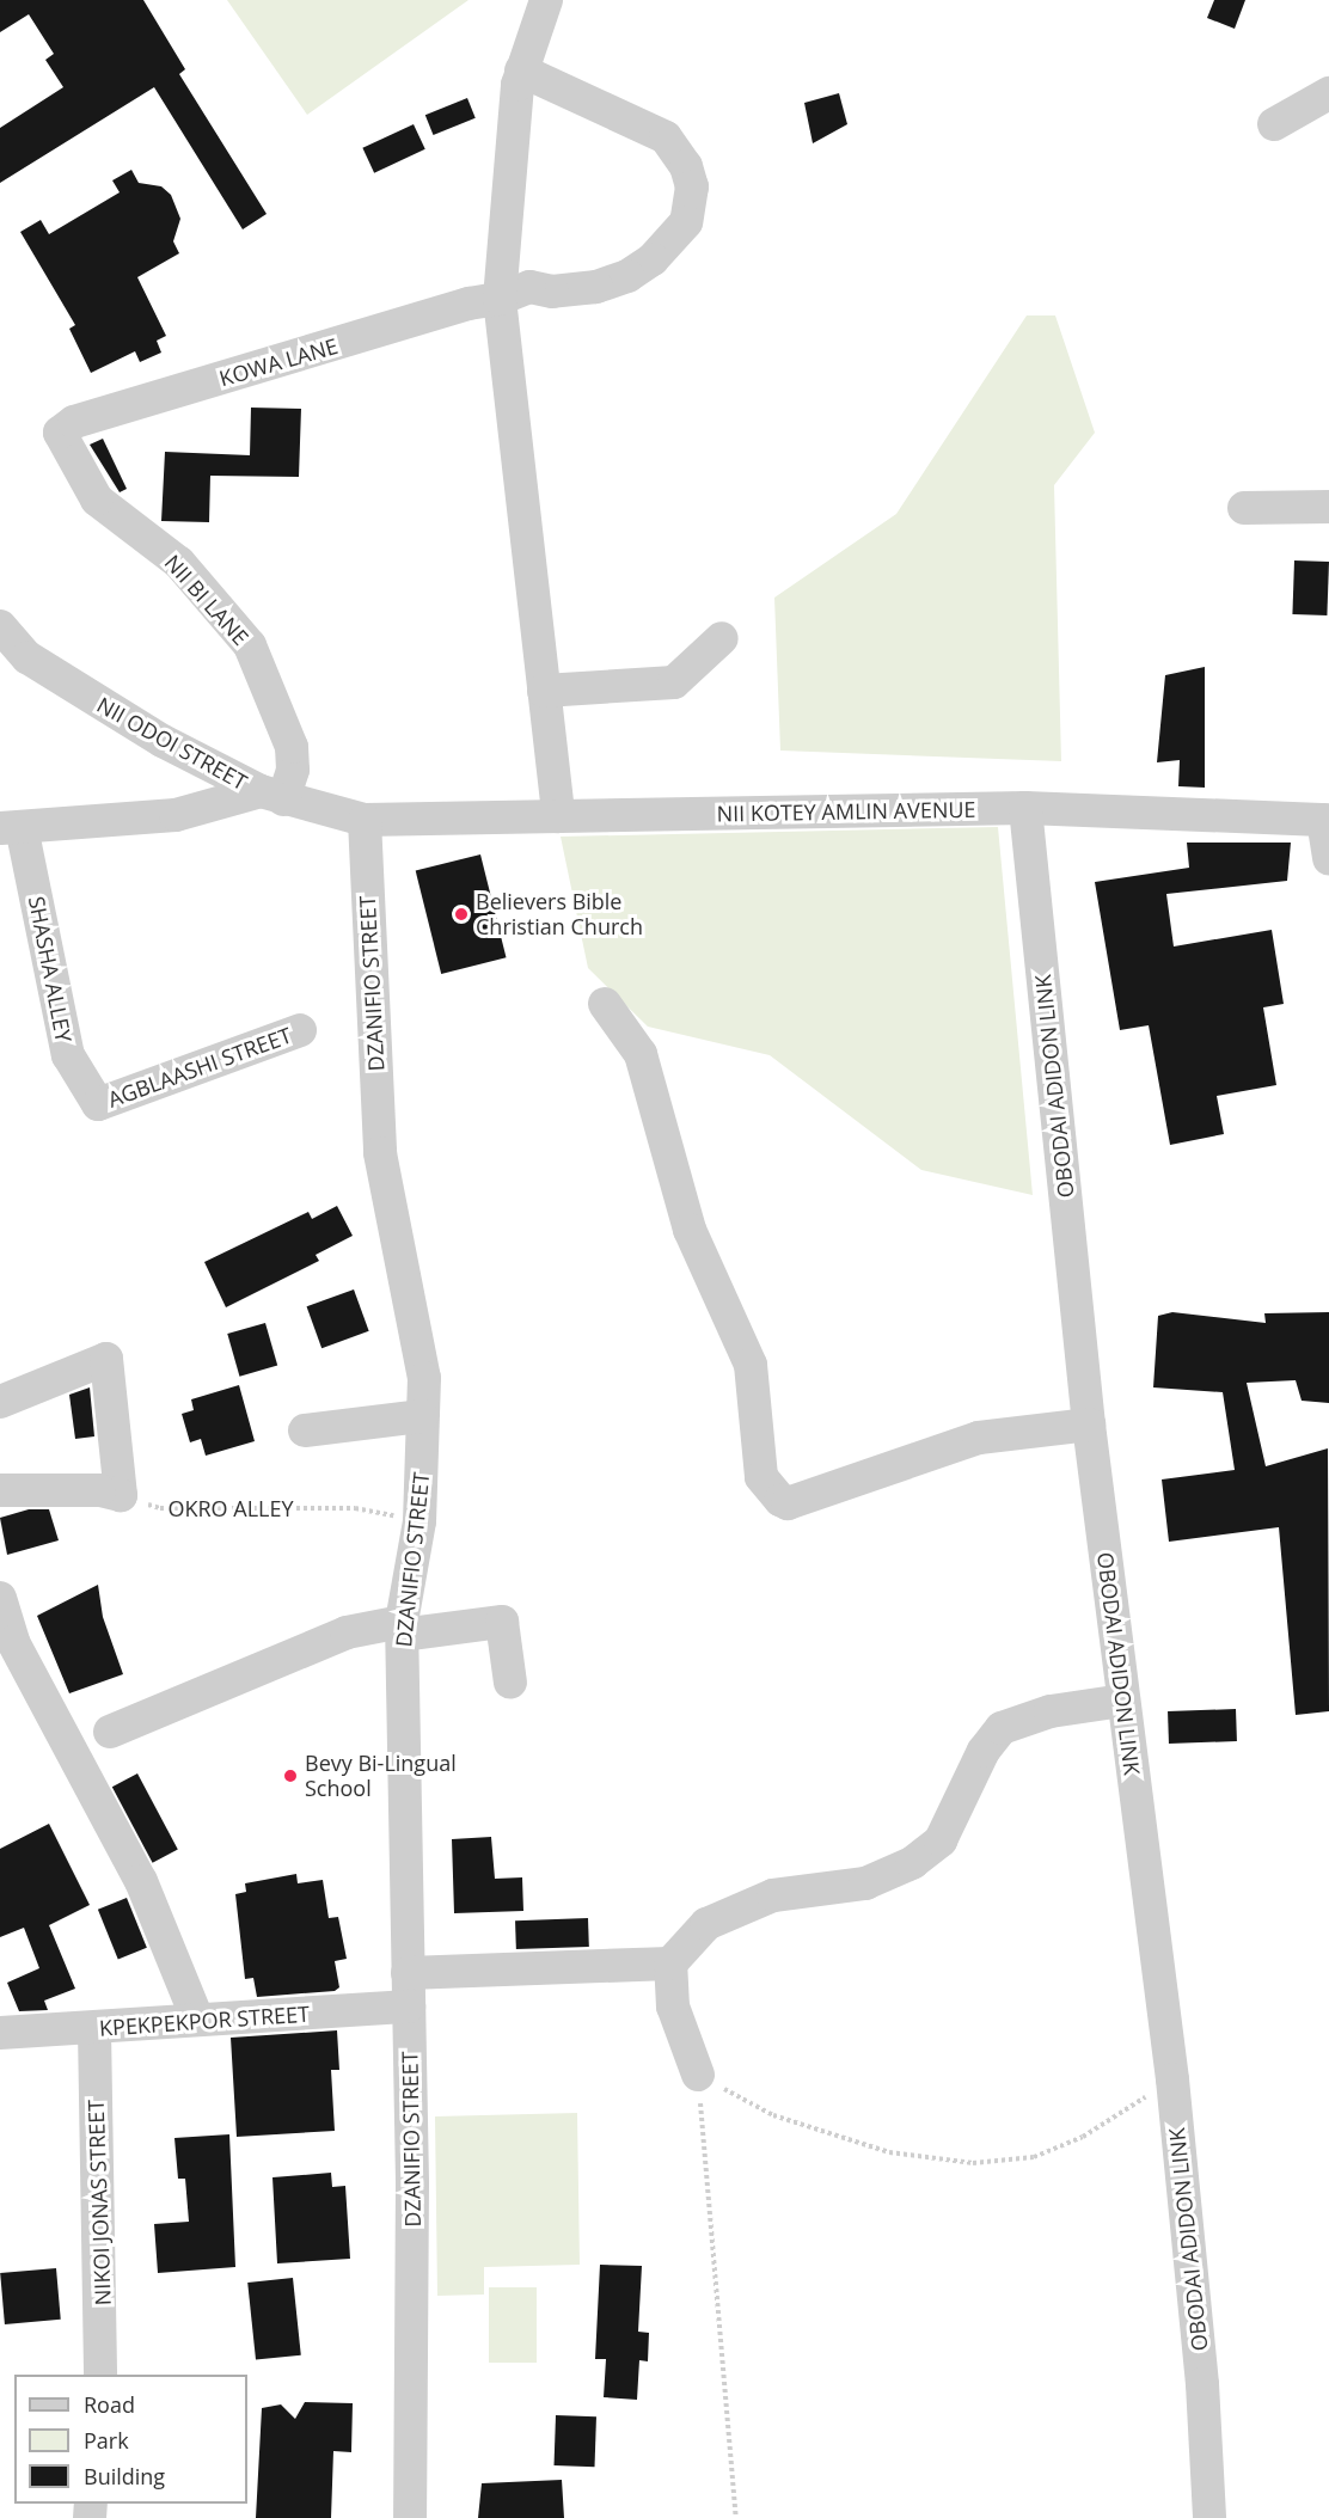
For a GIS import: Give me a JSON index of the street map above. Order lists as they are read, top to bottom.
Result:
{
  "streets": {
    "street": [
      "KOWA LANE",
      "NII BI LANE",
      "NII ODOI STREET",
      "NII KOTEY AMLIN AVENUE",
      "SHASHA ALLEY",
      "DZANIFIO STREET",
      "AGBLAASHI STREET",
      "OBODAI ADIDON LINK",
      "KPEKPEKPOR STREET",
      "NIKOI JONAS STREET"
    ],
    "path": ["OKRO ALLEY"]
  },
  "crossings": [
    ["KOWA LANE", "NII BI LANE"],
    ["NII BI LANE", "NII ODOI STREET"],
    ["NII ODOI STREET", "NII KOTEY AMLIN AVENUE"],
    ["NII ODOI STREET", "DZANIFIO STREET"],
    ["NII KOTEY AMLIN AVENUE", "DZANIFIO STREET"],
    ["NII KOTEY AMLIN AVENUE", "OBODAI ADIDON LINK"],
    ["SHASHA ALLEY", "AGBLAASHI STREET"],
    ["DZANIFIO STREET", "OKRO ALLEY"],
    ["DZANIFIO STREET", "KPEKPEKPOR STREET"],
    ["KPEKPEKPOR STREET", "NIKOI JONAS STREET"]
  ],
  "places": ["Believers Bible Christian Church", "Bevy Bi-Lingual School"],
  "legend": ["Road", "Park", "Building"]
}
